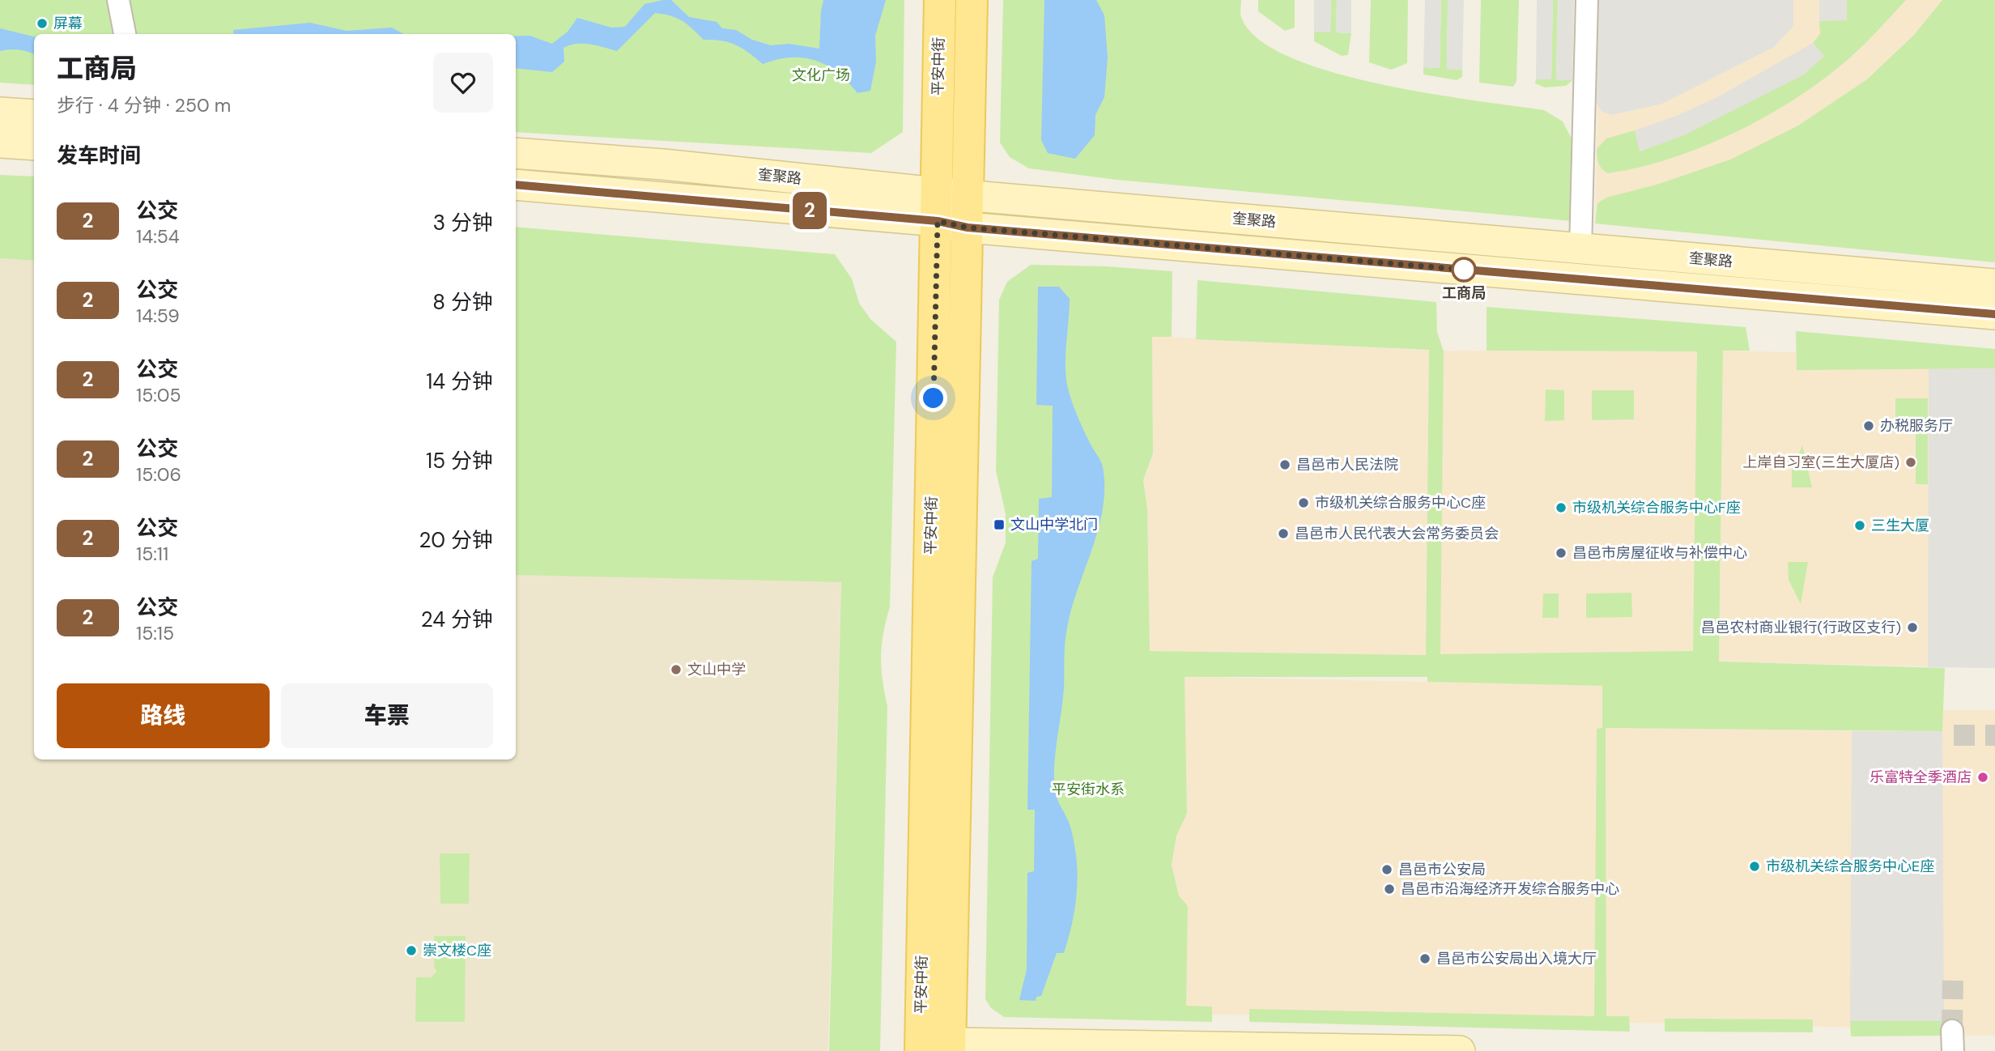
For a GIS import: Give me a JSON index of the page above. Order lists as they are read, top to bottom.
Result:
{
  "streets": {
    "main road": ["平安中街", "奎聚路"]
  },
  "crossings": [
    ["平安中街", "奎聚路"]
  ],
  "parks": ["文化广场", "平安街水系"],
  "places": {
    "other": [
      "屏幕",
      "工商局",
      "办税服务厅",
      "上岸自习室(三生大厦店)",
      "昌邑市人民法院",
      "市级机关综合服务中心C座",
      "市级机关综合服务中心F座",
      "三生大厦",
      "昌邑市人民代表大会常务委员会",
      "昌邑市房屋征收与补偿中心",
      "昌邑农村商业银行(行政区支行)",
      "文山中学",
      "乐富特全季酒店",
      "市级机关综合服务中心E座",
      "昌邑市公安局",
      "昌邑市沿海经济开发综合服务中心",
      "崇文楼C座",
      "昌邑市公安局出入境大厅"
    ],
    "transit": ["文山中学北门"]
  },
  "lines": ["bus line 2"],
  "page": {
    "on_map": "2",
    "heading": [
      ["工商局", "步行 · 4 分钟 · 250 m"],
      "发车时间"
    ],
    "list": [
      {
        "mark": "2",
        "name": "公交",
        "note": "14:54",
        "value": "3 分钟"
      },
      {
        "mark": "2",
        "name": "公交",
        "note": "14:59",
        "value": "8 分钟"
      },
      {
        "mark": "2",
        "name": "公交",
        "note": "15:05",
        "value": "14 分钟"
      },
      {
        "mark": "2",
        "name": "公交",
        "note": "15:06",
        "value": "15 分钟"
      },
      {
        "mark": "2",
        "name": "公交",
        "note": "15:11",
        "value": "20 分钟"
      },
      {
        "mark": "2",
        "name": "公交",
        "note": "15:15",
        "value": "24 分钟"
      }
    ],
    "buttons": ["路线", "车票"]
  }
}
